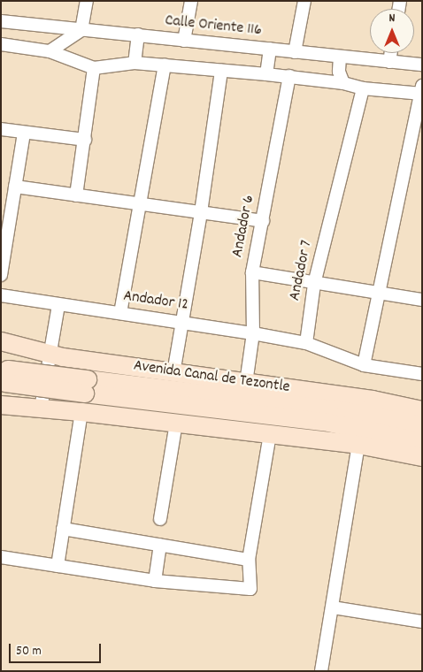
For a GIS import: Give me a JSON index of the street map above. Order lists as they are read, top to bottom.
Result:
{
  "streets": {
    "main road": ["Avenida Canal de Tezontle"],
    "street": [
      "Calle Oriente 116",
      "Andador 6",
      "Andador 7",
      "Andador 12"
    ]
  },
  "crossings": [
    ["Andador 6", "Andador 12"],
    ["Andador 6", "Avenida Canal de Tezontle"],
    ["Andador 7", "Andador 12"]
  ],
  "scale_bar": "50 m",
  "north": "top"
}
